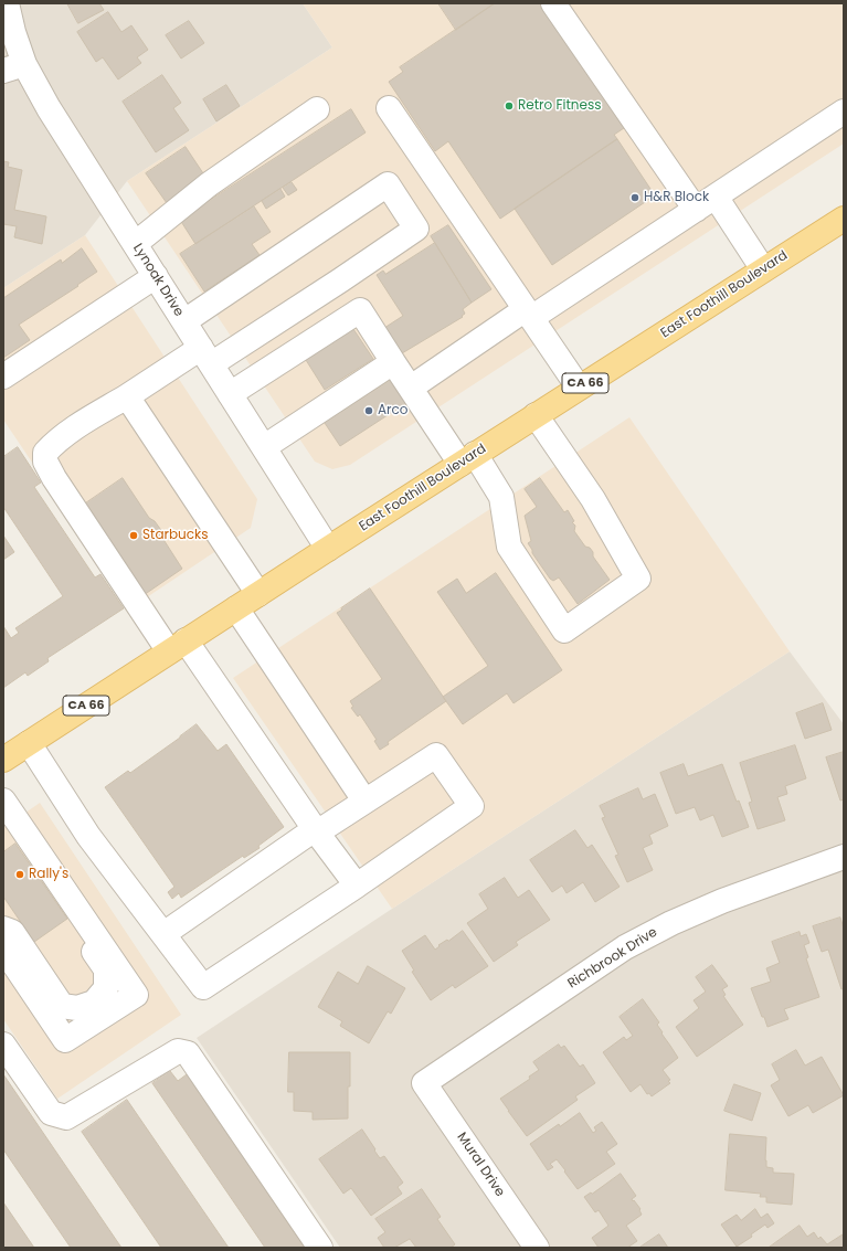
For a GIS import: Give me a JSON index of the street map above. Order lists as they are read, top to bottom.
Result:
{
  "streets": {
    "main road": ["East Foothill Boulevard", "CA 66"],
    "street": ["Lynoak Drive", "Richbrook Drive", "Mural Drive"]
  },
  "crossings": [
    ["Lynoak Drive", "East Foothill Boulevard"],
    ["Richbrook Drive", "Mural Drive"]
  ],
  "places": [
    "Retro Fitness",
    "H&R Block",
    "Arco",
    "Starbucks",
    "Rally's"
  ]
}
